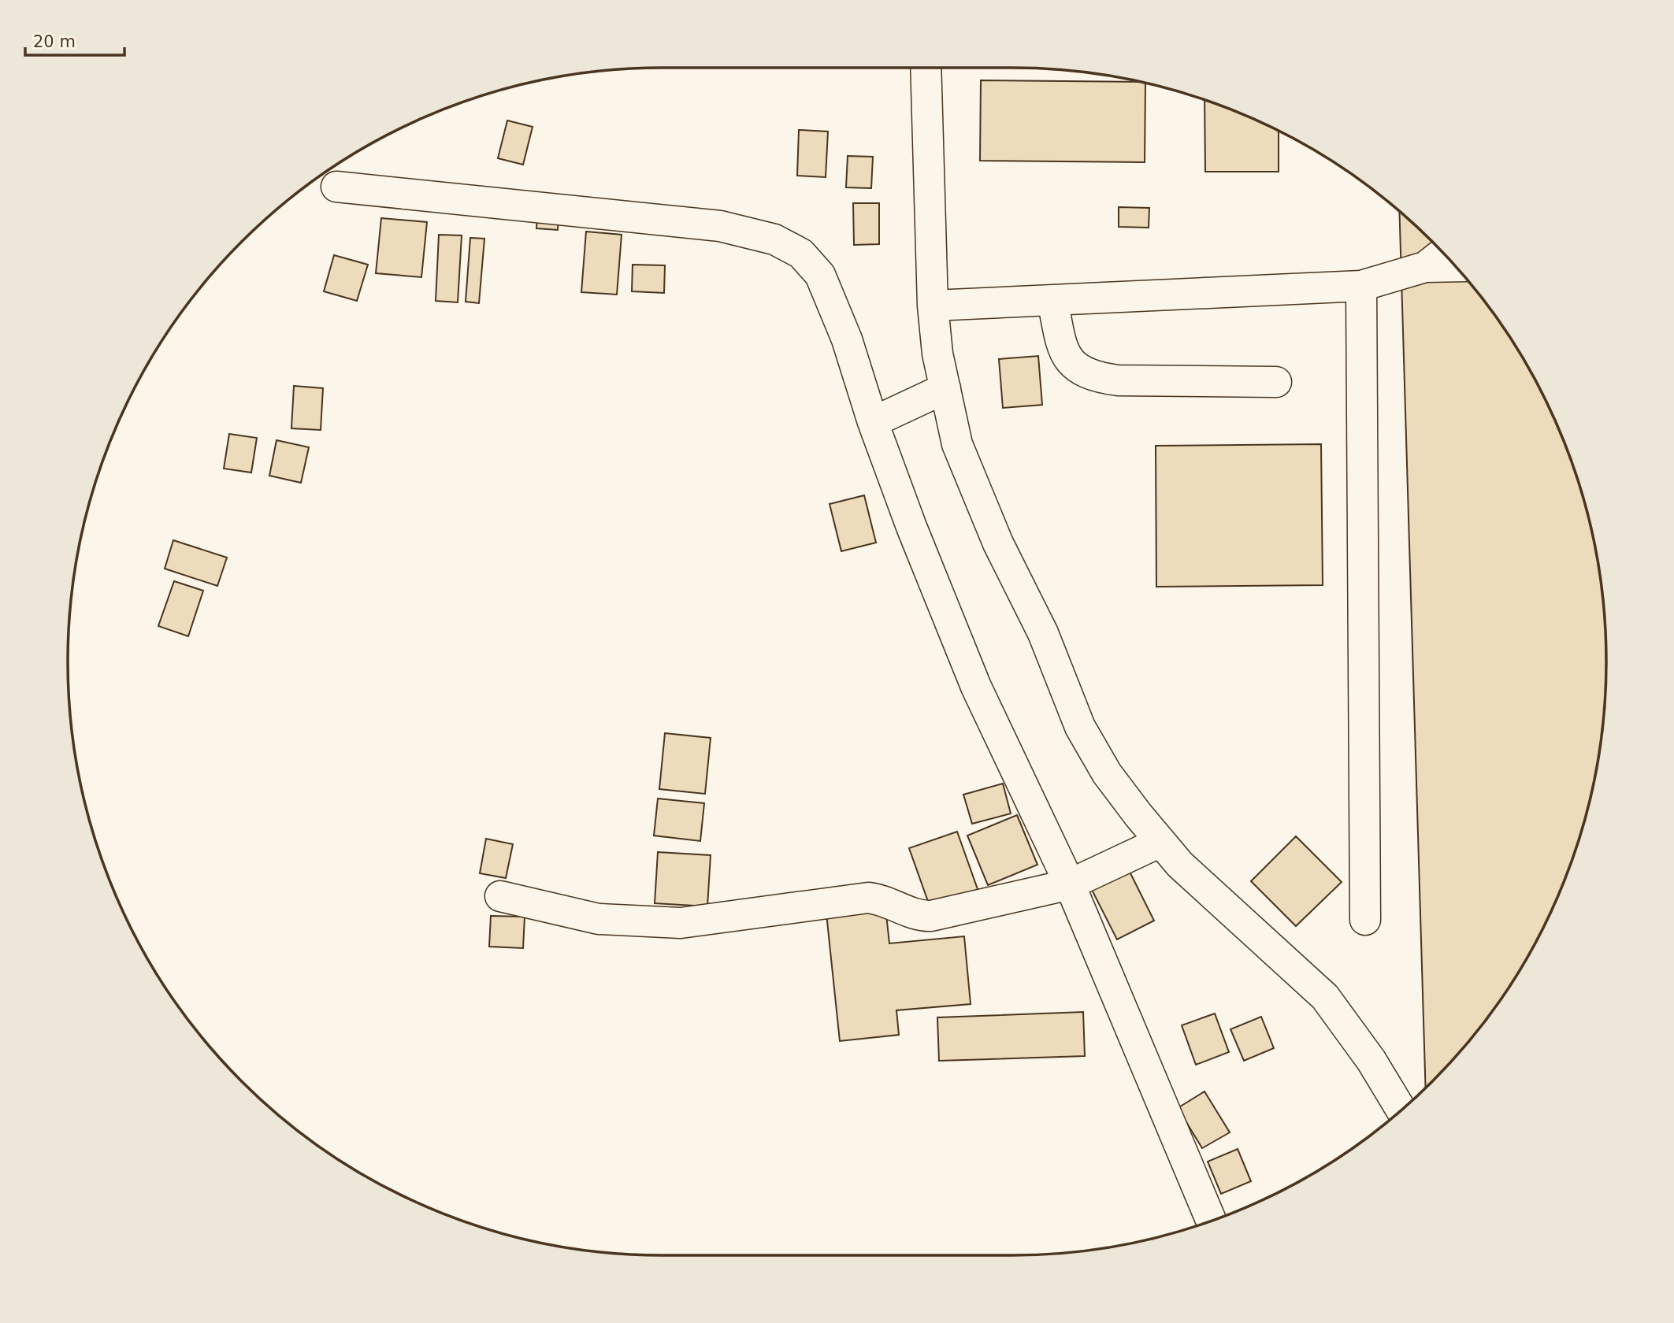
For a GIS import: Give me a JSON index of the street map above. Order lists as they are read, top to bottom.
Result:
{
  "scale_bar": "20 m"
}
